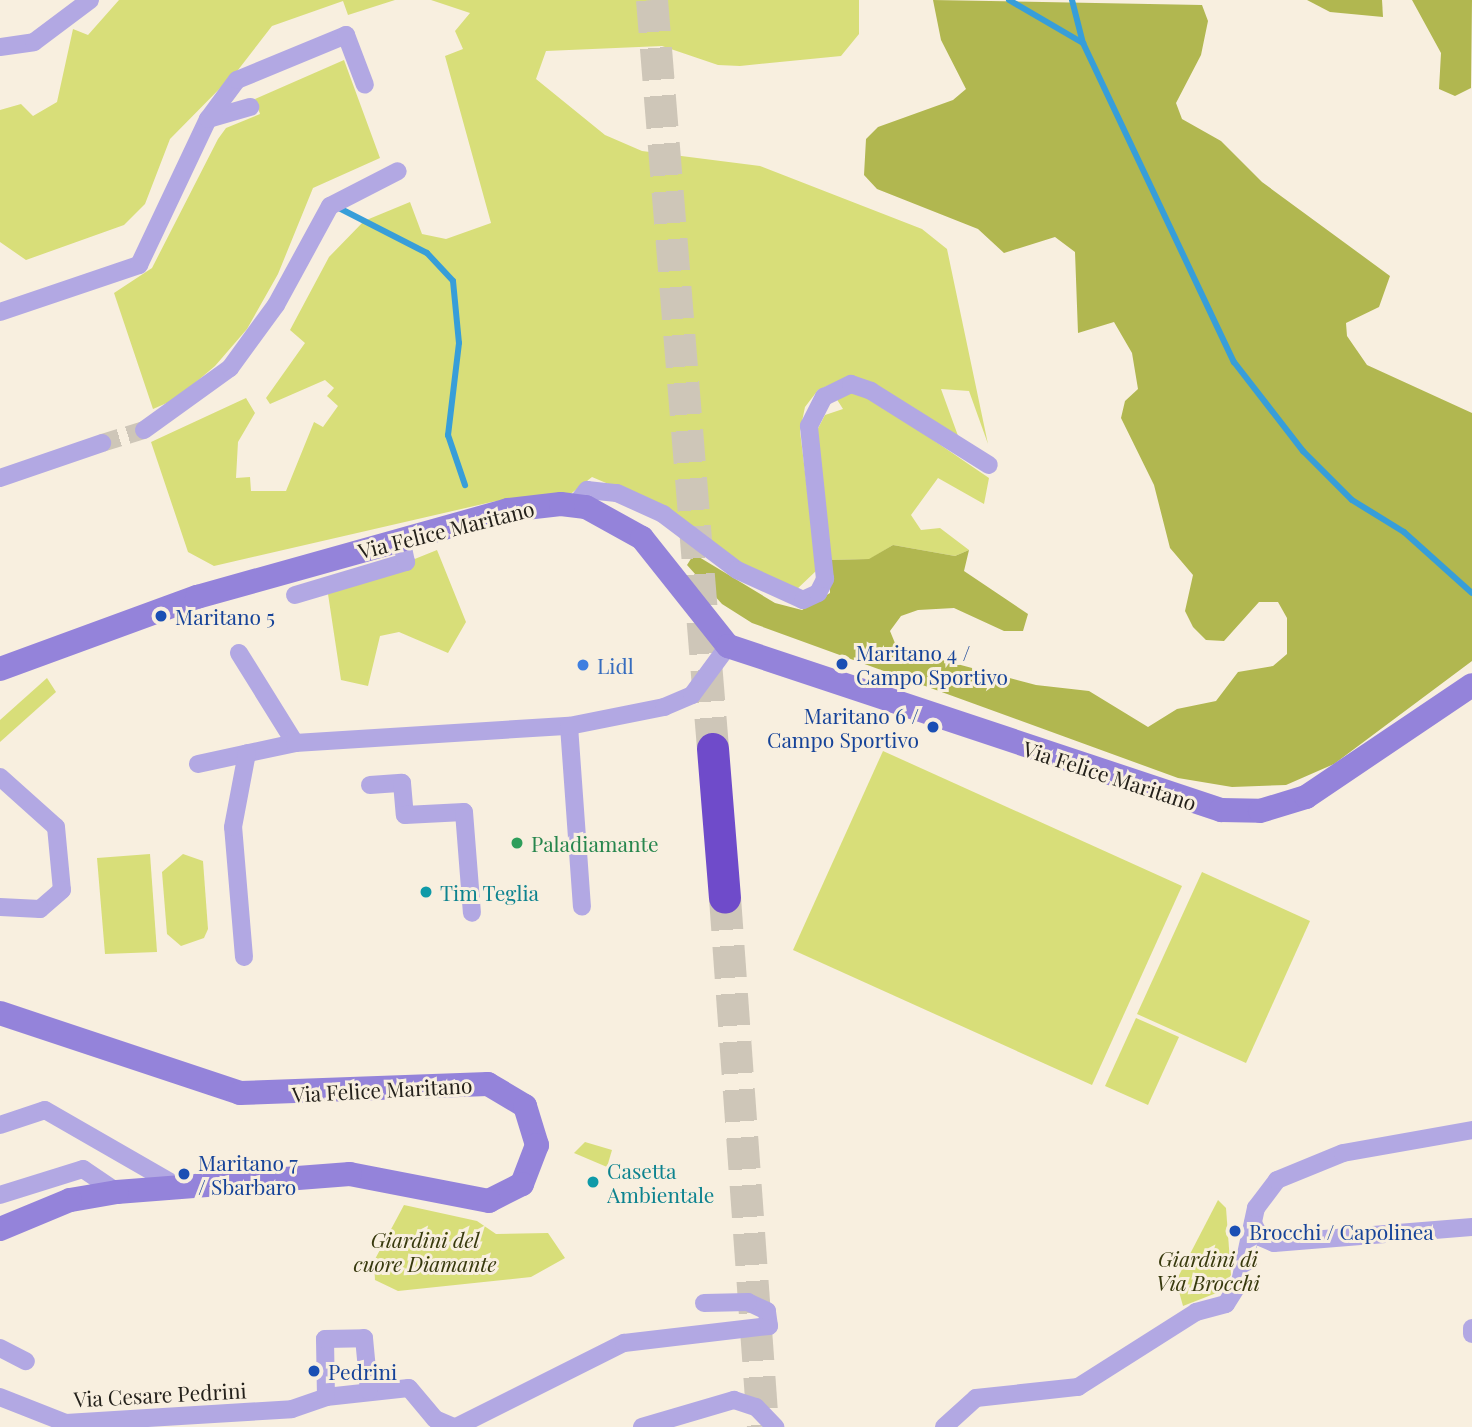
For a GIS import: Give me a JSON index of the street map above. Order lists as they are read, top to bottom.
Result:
{
  "streets": {
    "street": ["Via Felice Maritano", "Via Cesare Pedrini"]
  },
  "parks": ["Giardini del cuore Diamante", "Giardini di Via Brocchi"],
  "places": [
    "Maritano 5",
    "Maritano 4 / Campo Sportivo",
    "Lidl",
    "Maritano 6 / Campo Sportivo",
    "Paladiamante",
    "Tim Teglia",
    "Maritano 7 / Sbarbaro",
    "Casetta Ambientale",
    "Brocchi / Capolinea",
    "Pedrini"
  ]
}
